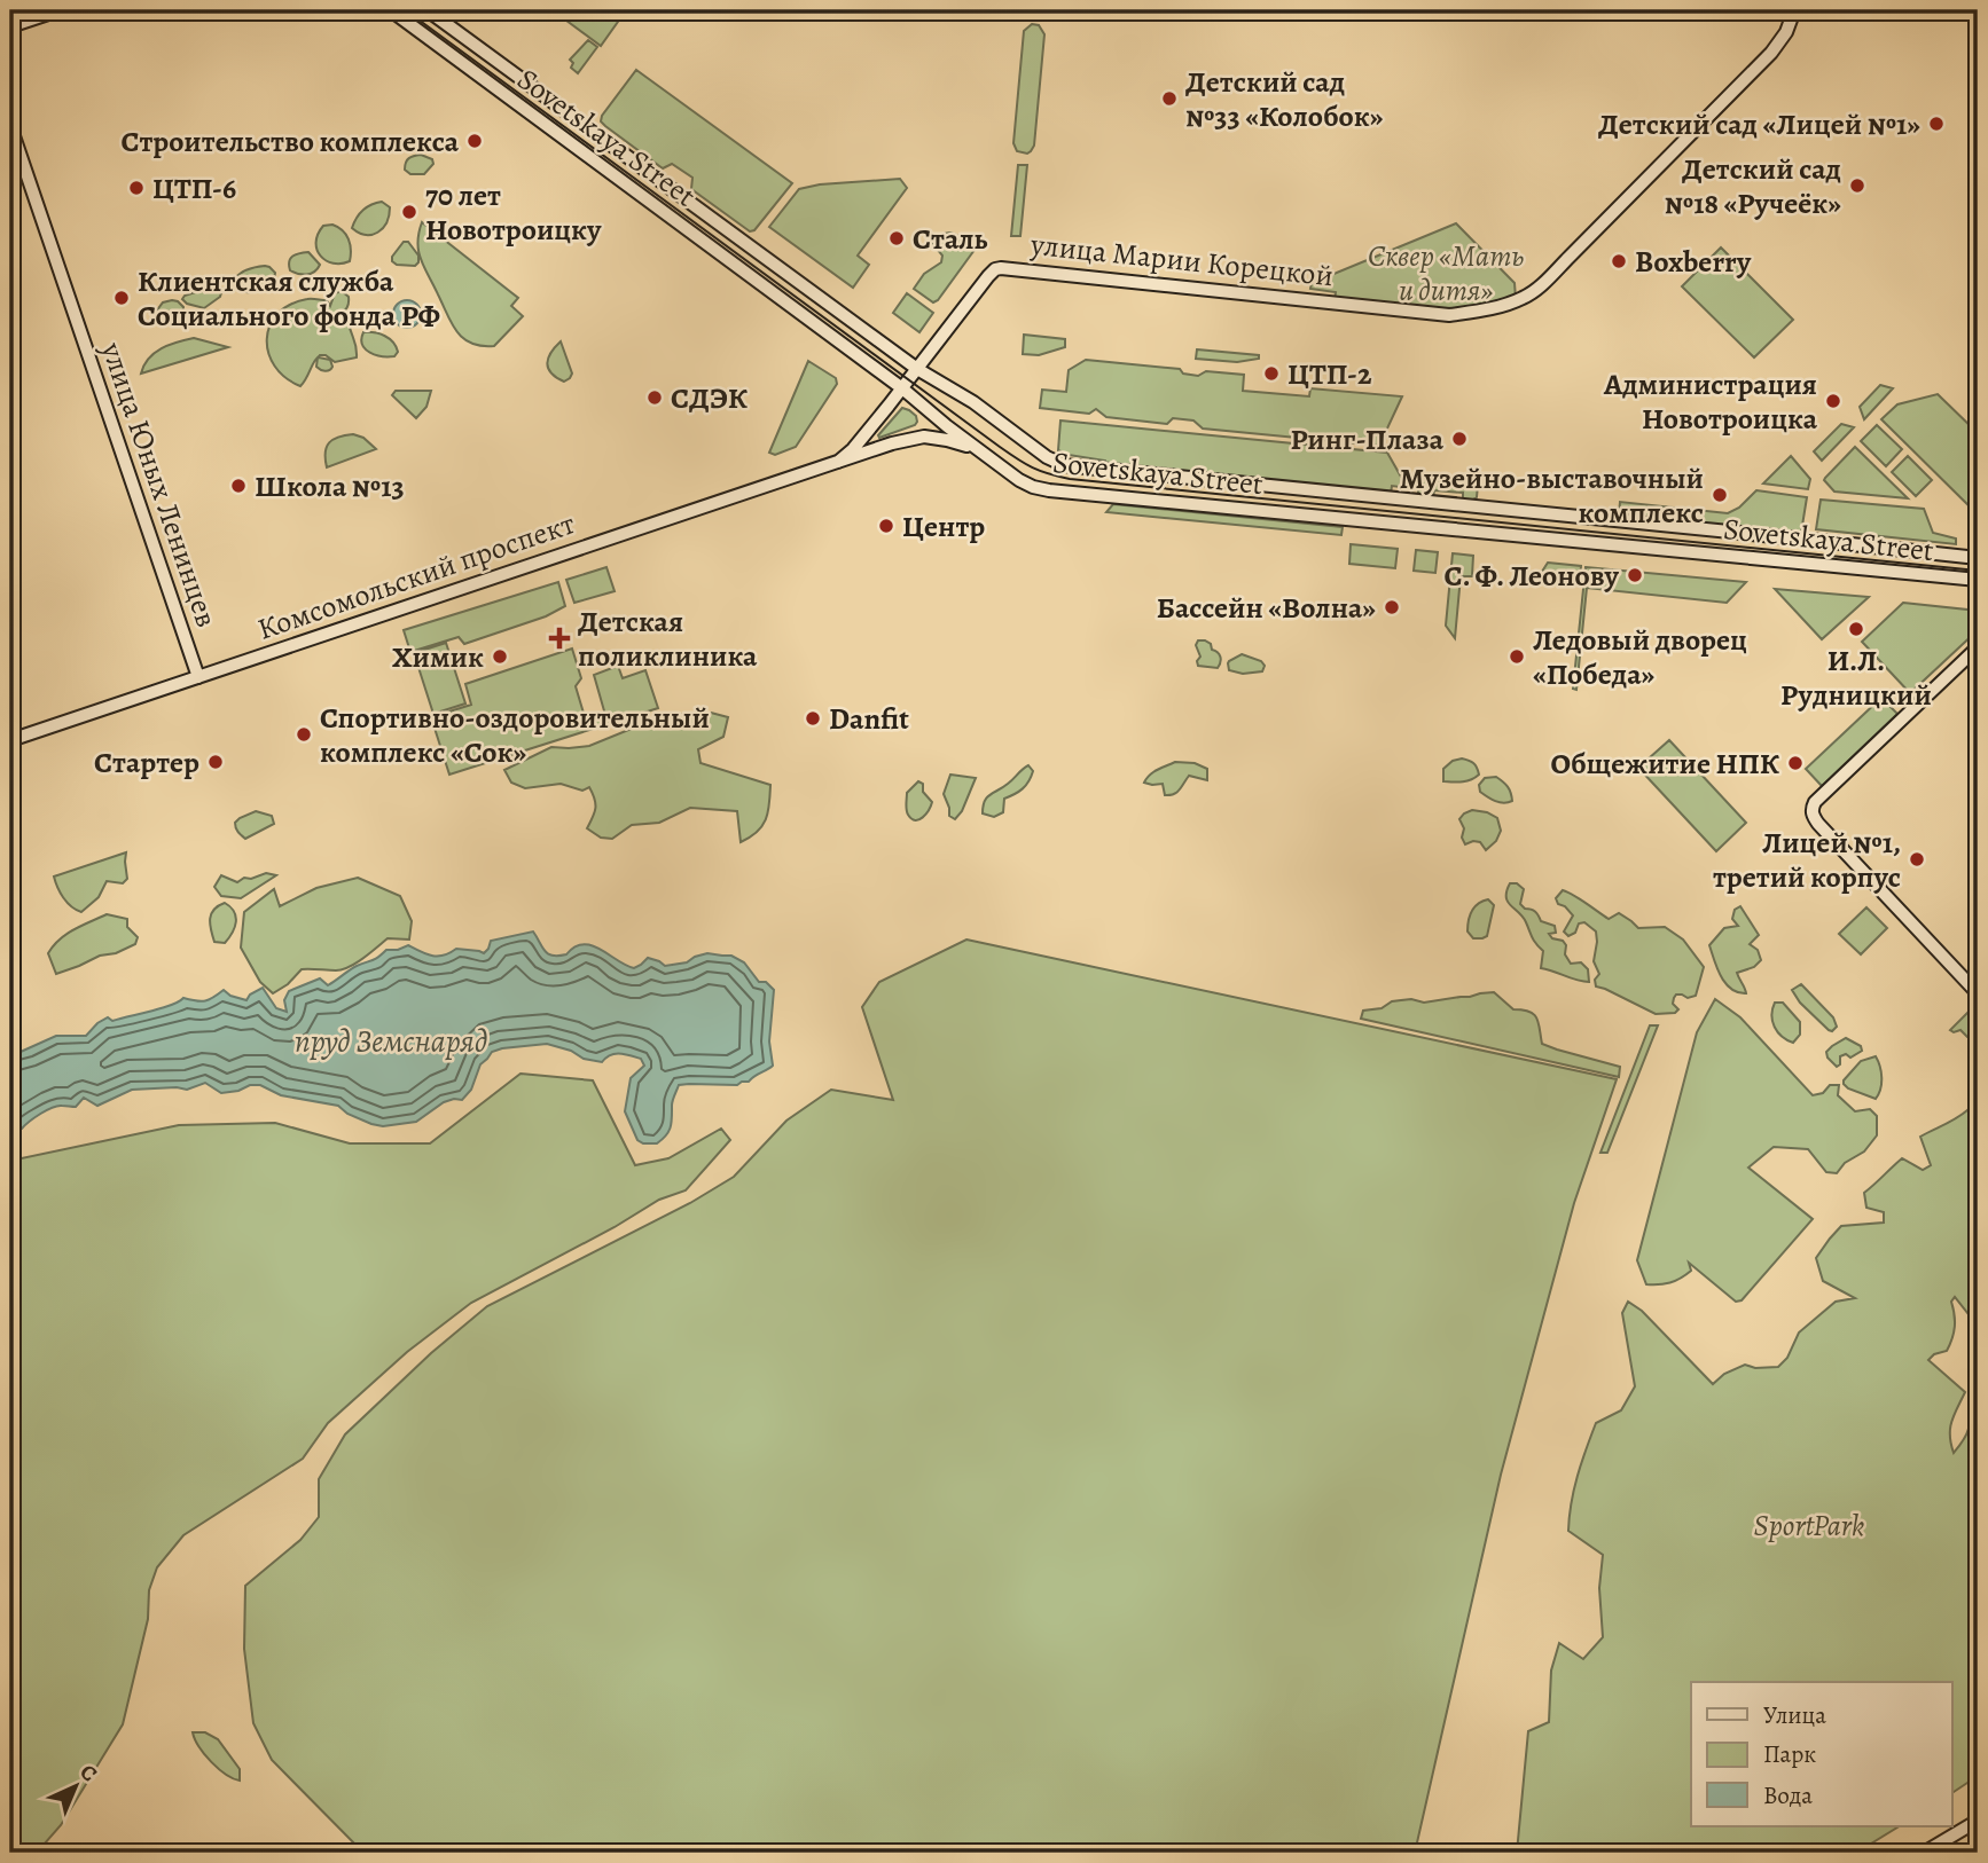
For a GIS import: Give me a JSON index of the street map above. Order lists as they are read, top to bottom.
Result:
{
  "streets": {
    "main road": [
      "Sovetskaya Street",
      "улица Марии Корецкой",
      "улица Юных Ленинцев",
      "Комсомольский проспект"
    ]
  },
  "crossings": [
    ["Sovetskaya Street", "улица Марии Корецкой"],
    ["Sovetskaya Street", "Комсомольский проспект"],
    ["улица Марии Корецкой", "Комсомольский проспект"],
    ["улица Юных Ленинцев", "Комсомольский проспект"]
  ],
  "water": ["пруд Земснаряд"],
  "parks": ["Сквер «Мать и дитя»", "SportPark"],
  "places": {
    "other": [
      "Детский сад №33 «Колобок»",
      "Детский сад «Лицей №1»",
      "Строительство комплекса",
      "Детский сад №18 «Ручеёк»",
      "ЦТП-6",
      "70 лет Новотроицку",
      "Сталь",
      "Boxberry",
      "Клиентская служба Социального фонда РФ",
      "ЦТП-2",
      "СДЭК",
      "Администрация Новотроицка",
      "Ринг-Плаза",
      "Школа №13",
      "Музейно-выставочный комплекс",
      "Центр",
      "С. Ф. Леонову",
      "Бассейн «Волна»",
      "И.Л. Рудницкий",
      "Химик",
      "Ледовый дворец «Победа»",
      "Danfit",
      "Спортивно-оздоровительный комплекс «Сок»",
      "Стартер",
      "Общежитие НПК",
      "Лицей №1, третий корпус"
    ],
    "health": ["Детская поликлиника"]
  },
  "legend": ["Улица", "Парк", "Вода"],
  "north": "top right"
}
